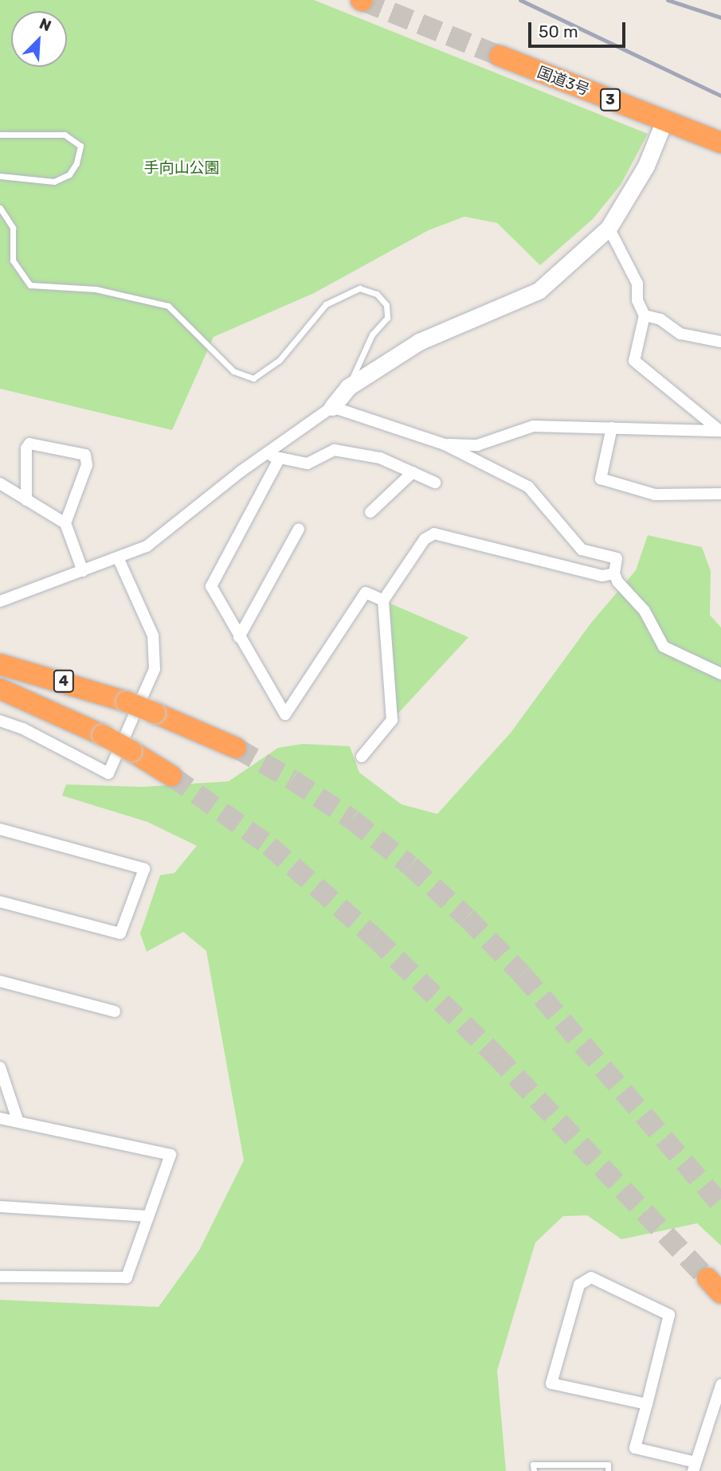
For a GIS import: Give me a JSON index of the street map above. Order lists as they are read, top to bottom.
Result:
{
  "streets": {
    "highway": ["国道3号", "3", "4"]
  },
  "parks": ["手向山公園"],
  "scale_bar": "50 m",
  "north": "top right"
}
